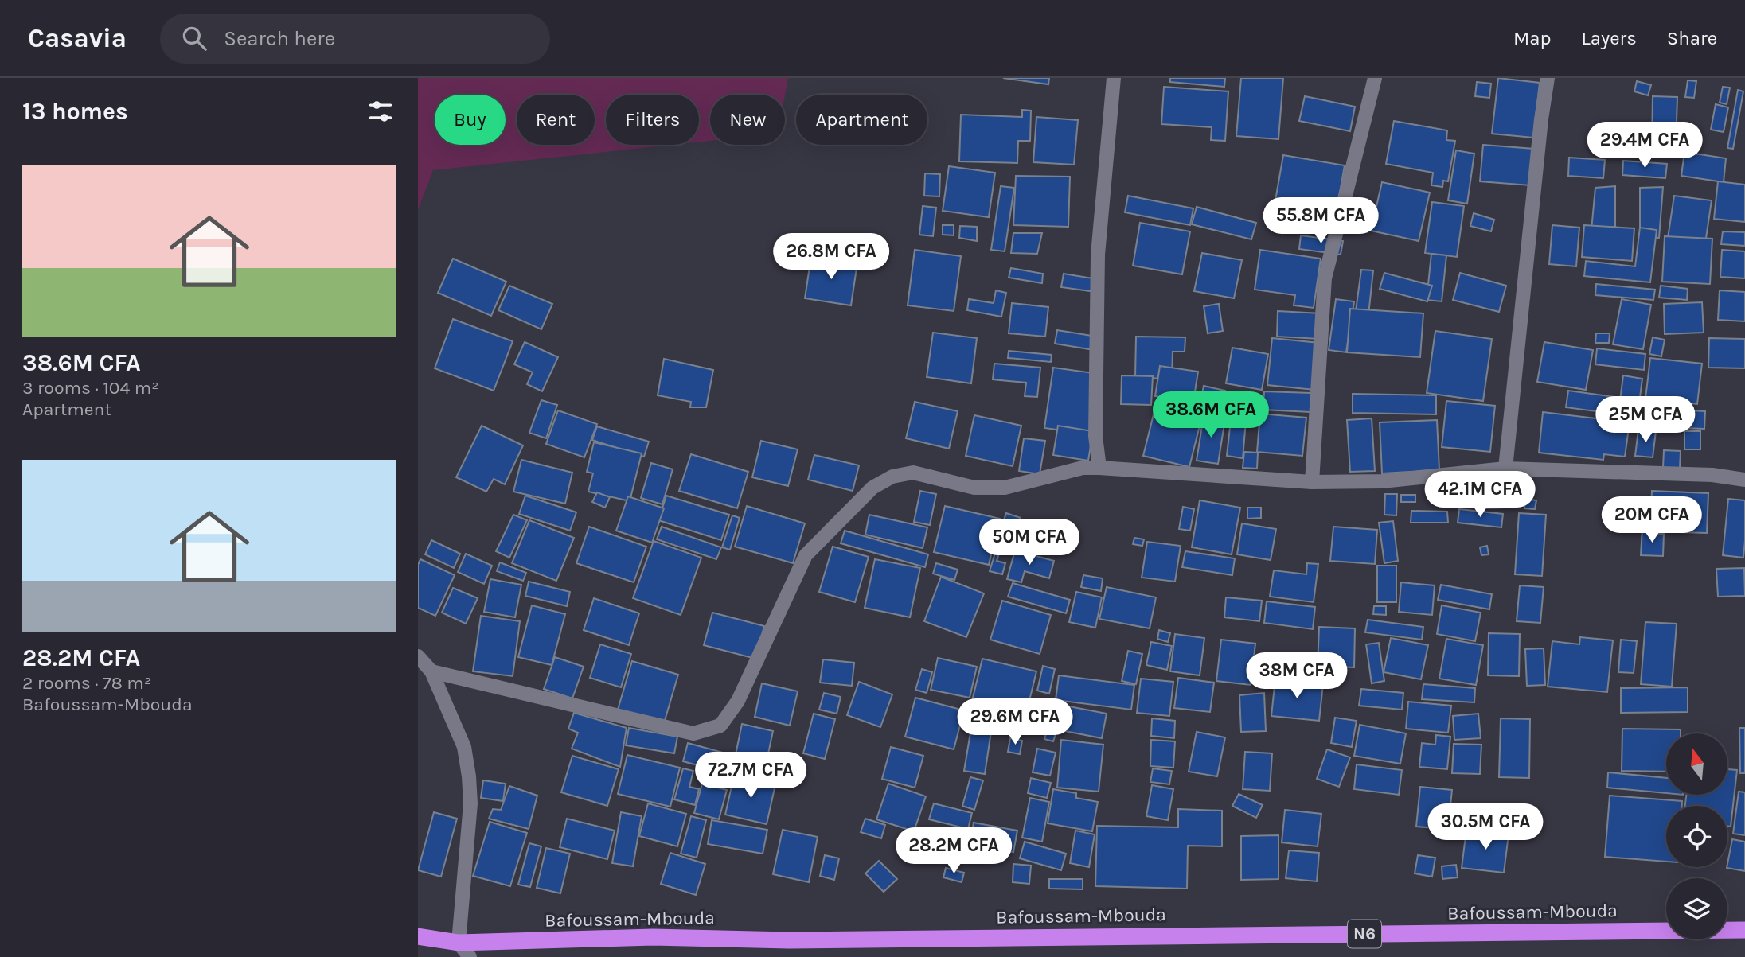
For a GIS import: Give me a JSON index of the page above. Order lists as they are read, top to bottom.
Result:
{
  "streets": {
    "highway": ["Bafoussam-Mbouda", "N6"]
  },
  "north": "top",
  "page": {
    "header": "Casavia",
    "search": "Search here",
    "nav": ["Map", "Layers", "Share"],
    "heading": "13 homes",
    "chip": [
      "Buy",
      "Rent",
      "Filters",
      "New",
      "Apartment"
    ],
    "price": [
      "29.4M CFA",
      "55.8M CFA",
      "26.8M CFA",
      "38.6M CFA",
      "25M CFA",
      "42.1M CFA",
      "20M CFA",
      "50M CFA",
      "38M CFA",
      "29.6M CFA",
      "72.7M CFA",
      "30.5M CFA",
      "28.2M CFA"
    ],
    "list": [
      {
        "name": "38.6M CFA",
        "note": "3 rooms · 104 m² · Apartment"
      },
      {
        "name": "28.2M CFA",
        "note": "2 rooms · 78 m² · Bafoussam-Mbouda"
      }
    ]
  }
}
